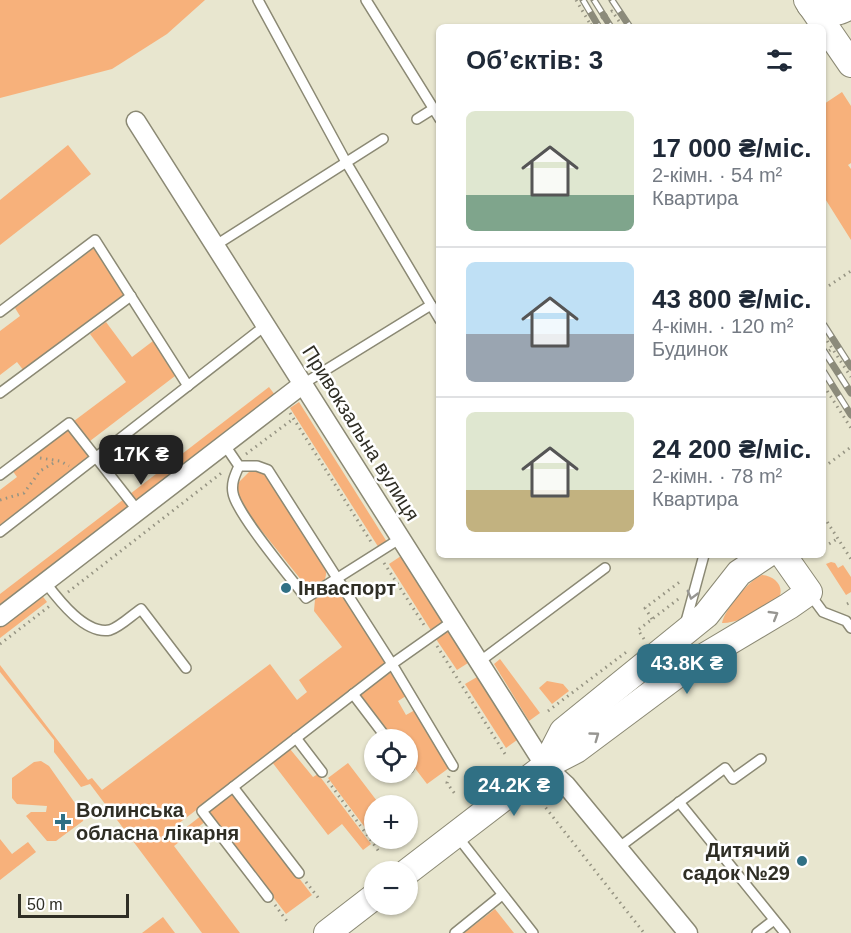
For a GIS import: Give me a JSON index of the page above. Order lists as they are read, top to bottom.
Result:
{
  "streets": {
    "street": ["Привокзальна вулиця"]
  },
  "places": {
    "other": ["Інваспорт", "Дитячий садок №29"],
    "health": ["Волинська обласна лікарня"]
  },
  "scale_bar": "50 m",
  "page": {
    "heading": "Об’єктів: 3",
    "list": [
      {
        "name": "17 000 ₴/міс.",
        "note": "2-кімн. · 54 m² · Квартира"
      },
      {
        "name": "43 800 ₴/міс.",
        "note": "4-кімн. · 120 m² · Будинок"
      },
      {
        "name": "24 200 ₴/міс.",
        "note": "2-кімн. · 78 m² · Квартира"
      }
    ],
    "price": ["17K ₴", "43.8K ₴", "24.2K ₴"],
    "map_buttons": ["+", "−"],
    "scale": "50 m"
  }
}
